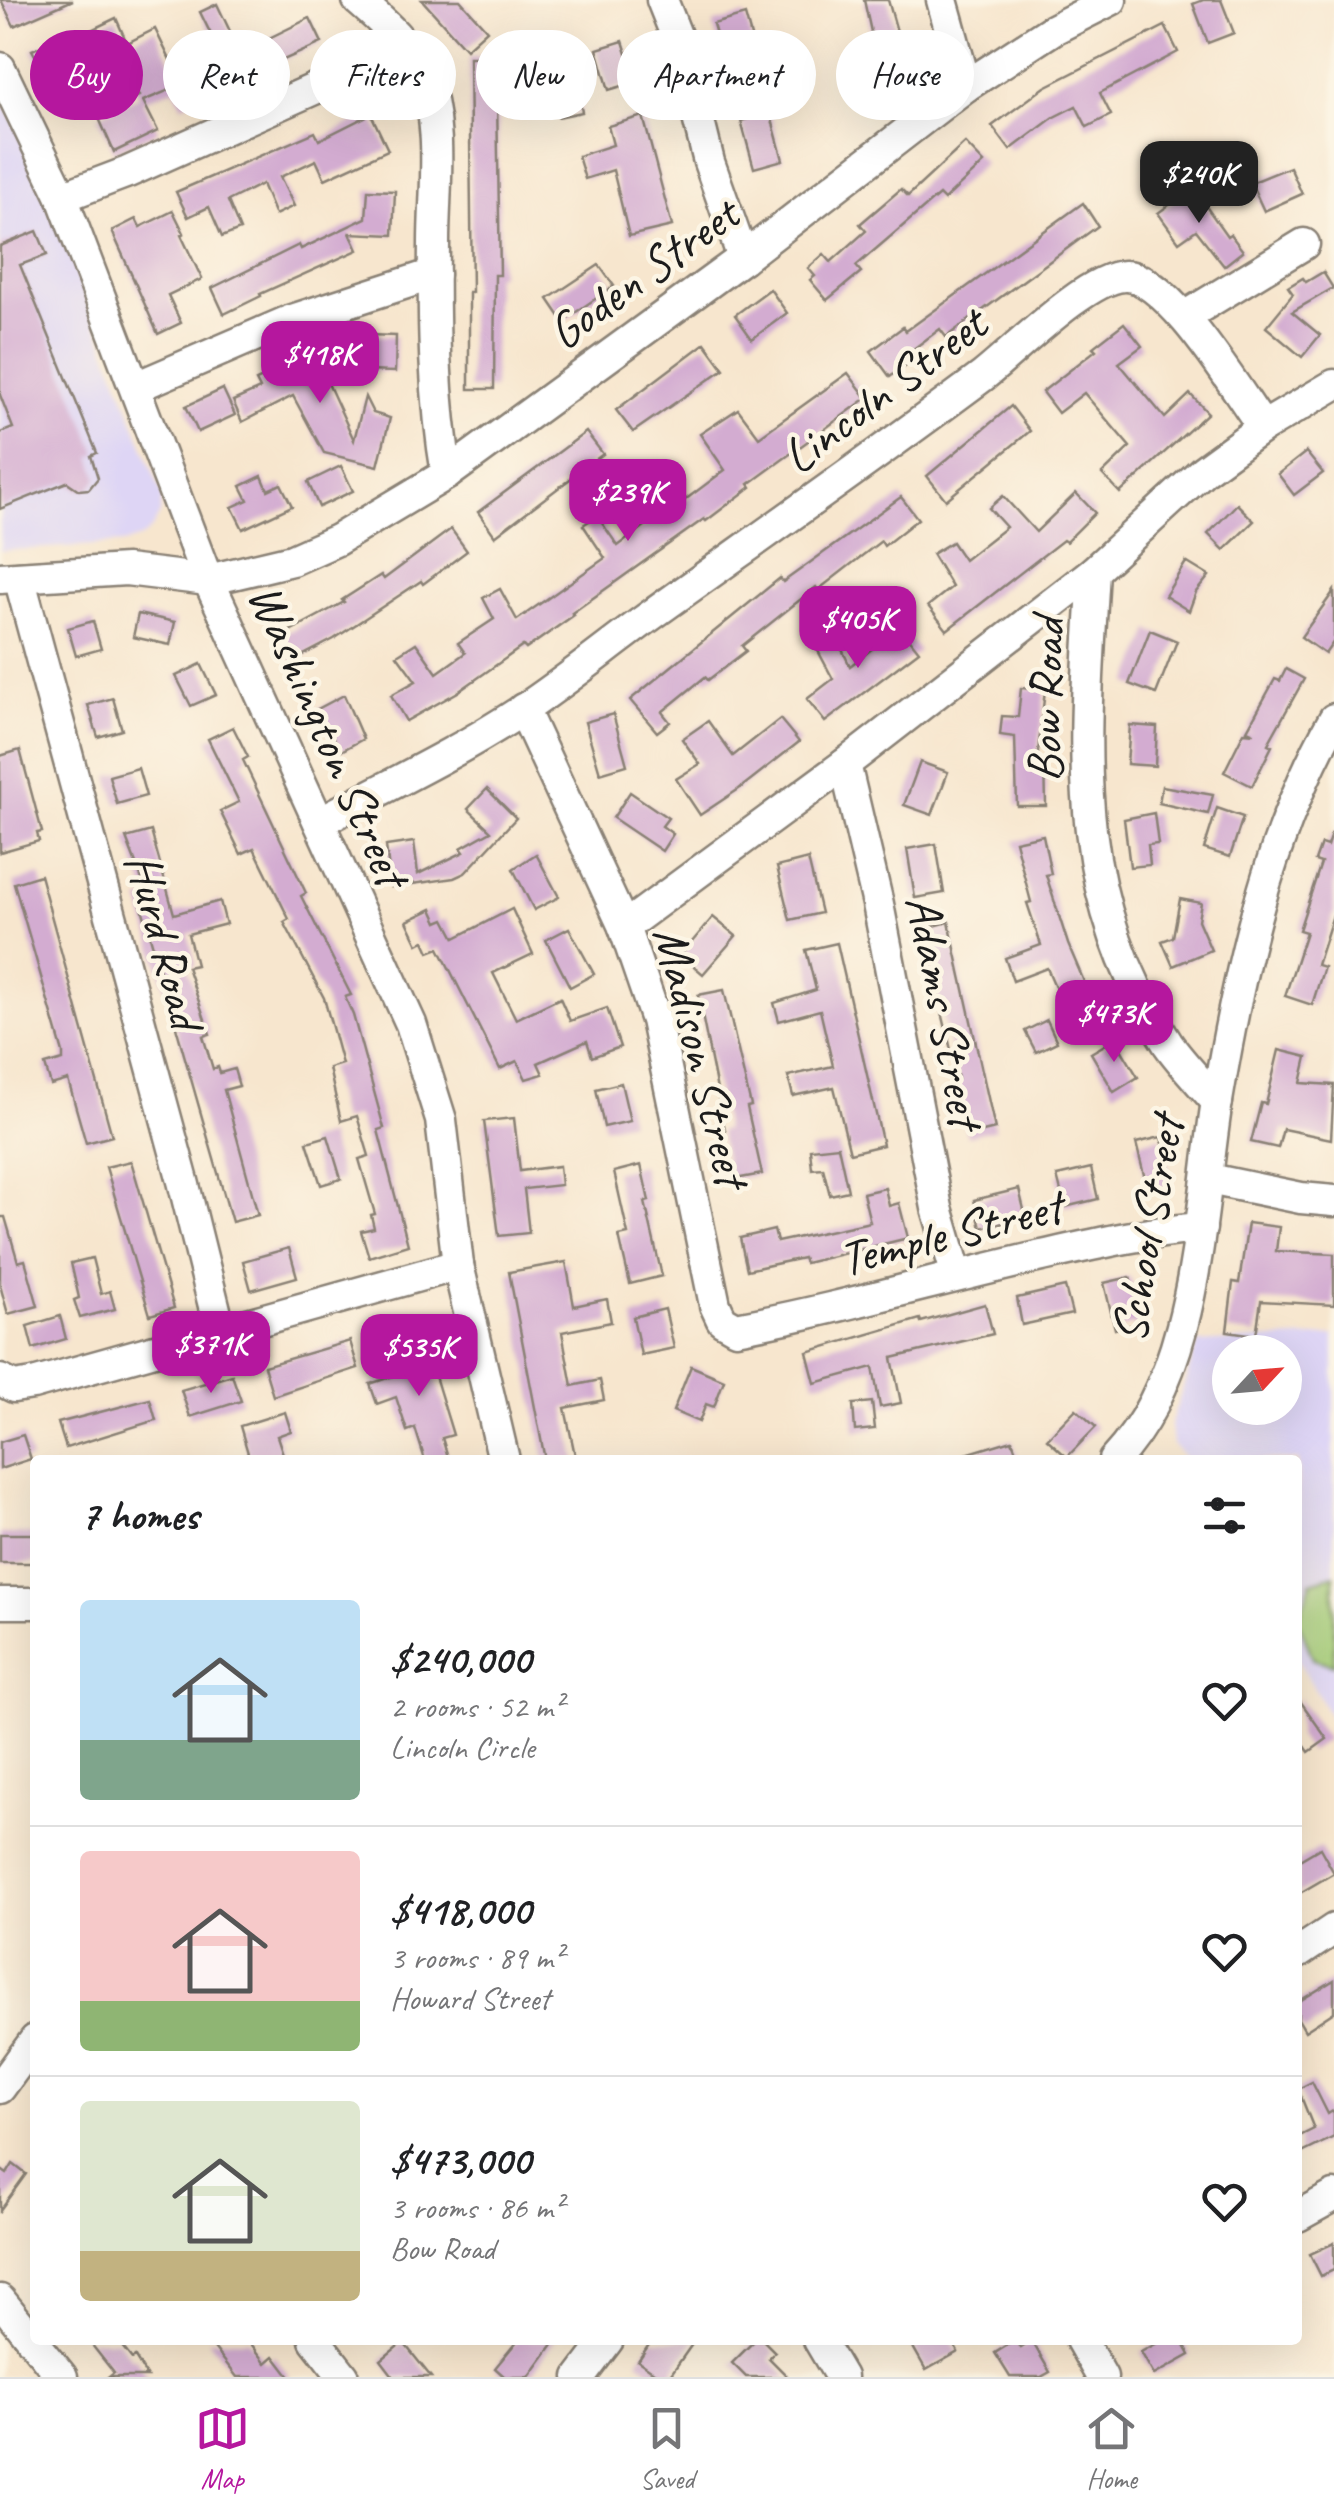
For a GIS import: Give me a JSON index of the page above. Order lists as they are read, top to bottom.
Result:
{
  "streets": {
    "street": [
      "Goden Street",
      "Lincoln Street",
      "Bow Road",
      "Washington Street",
      "Hurd Road",
      "Adams Street",
      "Madison Street",
      "School Street",
      "Temple Street"
    ]
  },
  "crossings": [
    ["Goden Street", "Washington Street"],
    ["Lincoln Street", "Bow Road"],
    ["Lincoln Street", "Washington Street"],
    ["Lincoln Street", "Madison Street"],
    ["Bow Road", "School Street"],
    ["Adams Street", "Temple Street"],
    ["Madison Street", "Temple Street"],
    ["School Street", "Temple Street"]
  ],
  "north": "top right",
  "page": {
    "chip": [
      "Buy",
      "Rent",
      "Filters",
      "New",
      "Apartment",
      "House"
    ],
    "price": [
      "$240K",
      "$418K",
      "$239K",
      "$405K",
      "$473K",
      "$371K",
      "$535K"
    ],
    "heading": "7 homes",
    "list": [
      {
        "name": "$240,000",
        "note": "2 rooms · 52 m² · Lincoln Circle"
      },
      {
        "name": "$418,000",
        "note": "3 rooms · 89 m² · Howard Street"
      },
      {
        "name": "$473,000",
        "note": "3 rooms · 86 m² · Bow Road"
      }
    ],
    "tabs": ["Map", "Saved", "Home"]
  }
}
